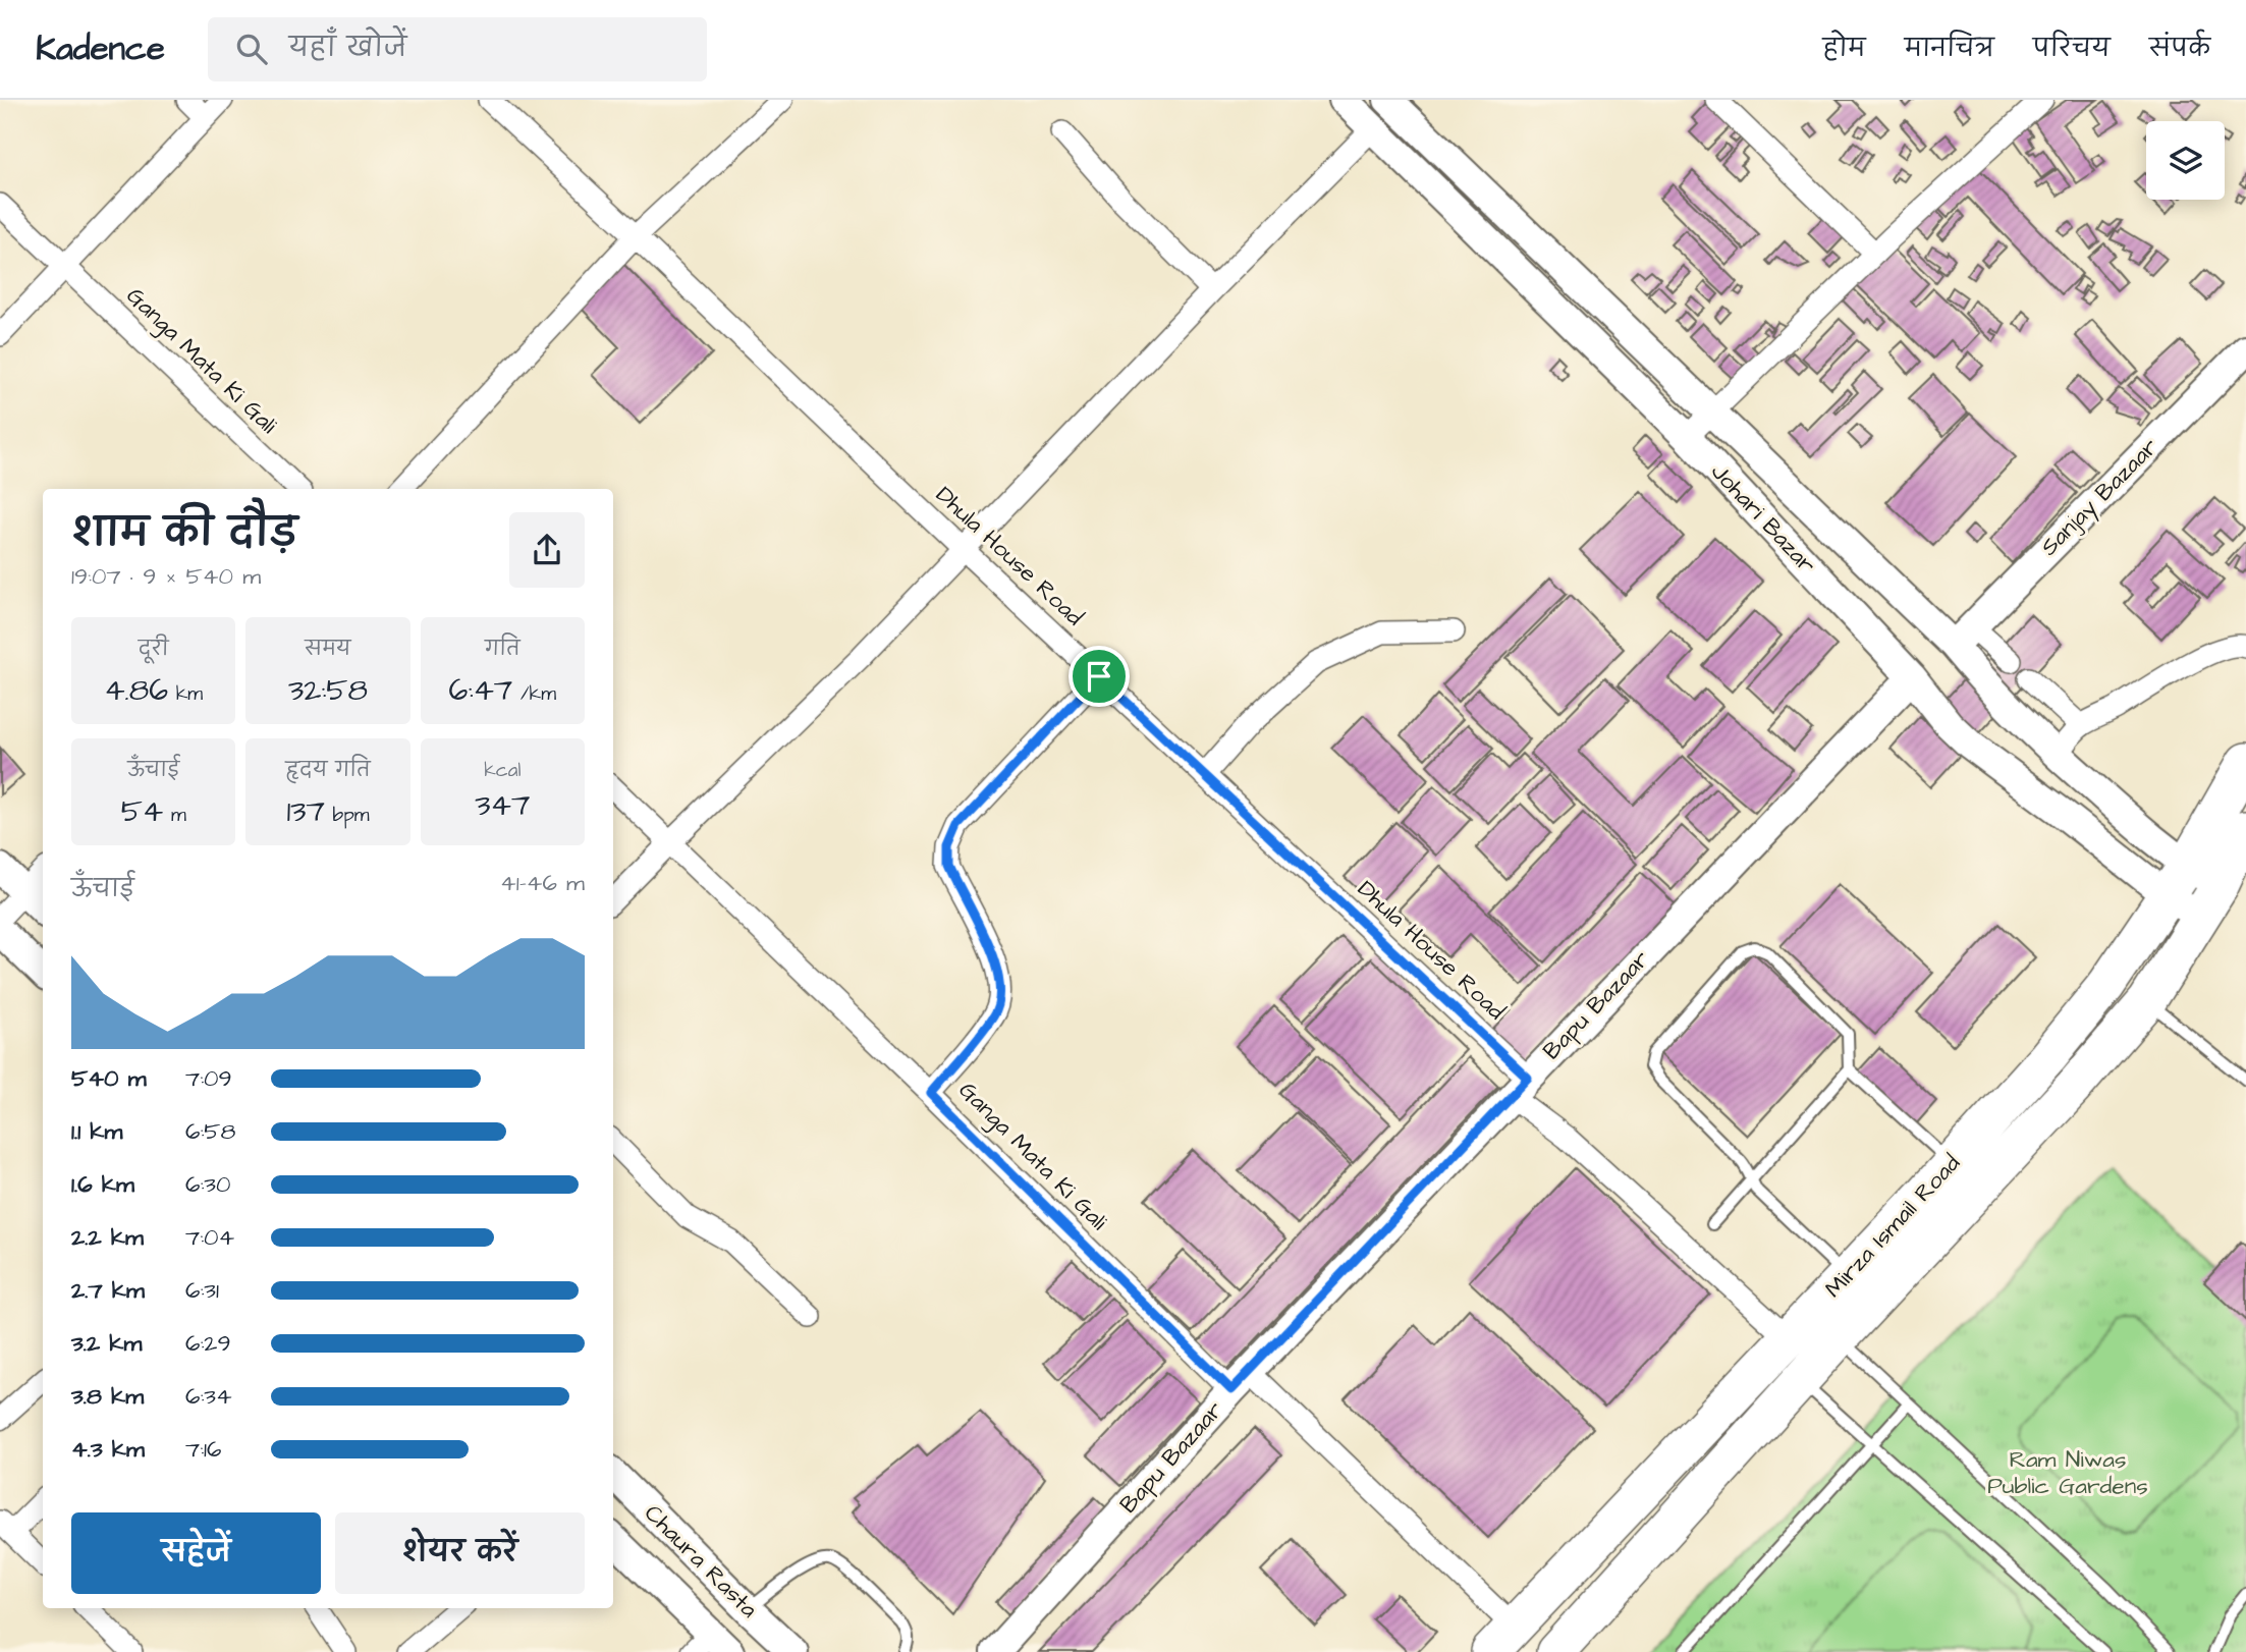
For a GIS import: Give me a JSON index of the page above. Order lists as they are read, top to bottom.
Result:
{
  "streets": {
    "highway": ["Mirza Ismail Road"],
    "street": [
      "Ganga Mata Ki Gali",
      "Sanjay Bazaar",
      "Johari Bazar",
      "Dhula House Road",
      "Bapu Bazaar",
      "Chaura Rasta"
    ]
  },
  "crossings": [
    ["Ganga Mata Ki Gali", "Bapu Bazaar"],
    ["Ganga Mata Ki Gali", "Mirza Ismail Road"],
    ["Sanjay Bazaar", "Johari Bazar"],
    ["Johari Bazar", "Bapu Bazaar"],
    ["Johari Bazar", "Mirza Ismail Road"],
    ["Dhula House Road", "Bapu Bazaar"],
    ["Dhula House Road", "Mirza Ismail Road"]
  ],
  "parks": ["Ram Niwas Public Gardens"],
  "page": {
    "header": "Kadence",
    "search": "यहाँ खोजें",
    "nav": [
      "होम",
      "मानचित्र",
      "परिचय",
      "संपर्क"
    ],
    "heading": ["शाम की दौड़", "19:07 · 9 × 540 m"],
    "stats": [
      ["दूरी", "4.86 km"],
      ["समय", "32:58"],
      ["गति", "6:47 /km"],
      ["ऊँचाई", "54 m"],
      ["हृदय गति", "137 bpm"],
      ["kcal", "347"]
    ],
    "chart": ["ऊँचाई", "41–46 m"],
    "list": [
      {
        "name": "540 m",
        "note": "7:09"
      },
      {
        "name": "1.1 km",
        "note": "6:58"
      },
      {
        "name": "1.6 km",
        "note": "6:30"
      },
      {
        "name": "2.2 km",
        "note": "7:04"
      },
      {
        "name": "2.7 km",
        "note": "6:31"
      },
      {
        "name": "3.2 km",
        "note": "6:29"
      },
      {
        "name": "3.8 km",
        "note": "6:34"
      },
      {
        "name": "4.3 km",
        "note": "7:16"
      }
    ],
    "buttons": ["सहेजें", "शेयर करें"]
  }
}
